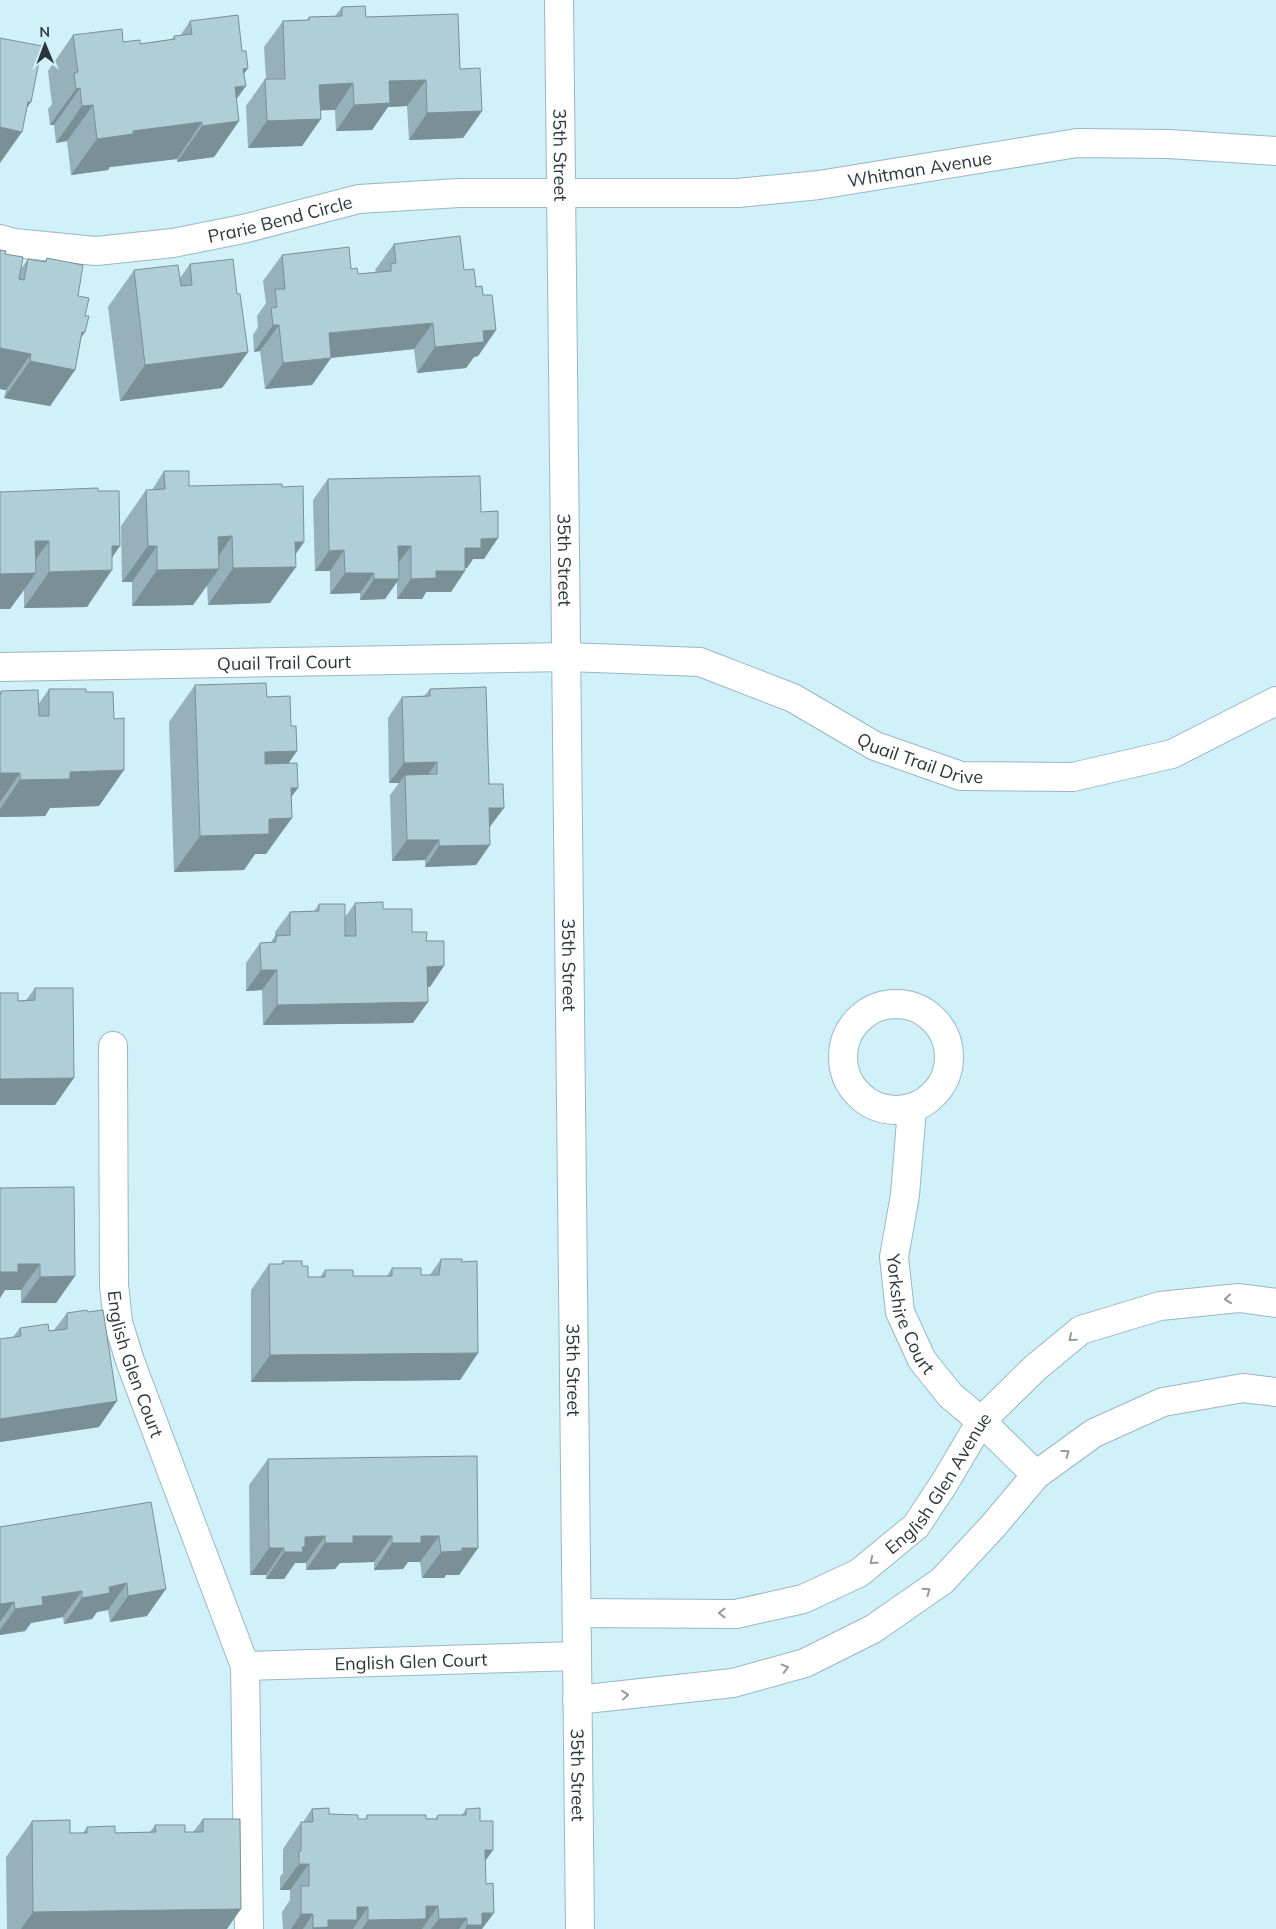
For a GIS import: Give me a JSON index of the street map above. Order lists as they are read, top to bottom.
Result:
{
  "streets": {
    "street": [
      "35th Street",
      "Whitman Avenue",
      "Prarie Bend Circle",
      "Quail Trail Court",
      "Quail Trail Drive",
      "Yorkshire Court",
      "English Glen Court",
      "English Glen Avenue"
    ]
  },
  "crossings": [
    ["35th Street", "Whitman Avenue"],
    ["35th Street", "Prarie Bend Circle"],
    ["35th Street", "Quail Trail Court"],
    ["35th Street", "Quail Trail Drive"],
    ["35th Street", "English Glen Court"],
    ["35th Street", "English Glen Avenue"],
    ["Whitman Avenue", "Prarie Bend Circle"],
    ["Quail Trail Court", "Quail Trail Drive"],
    ["Yorkshire Court", "English Glen Avenue"]
  ],
  "north": "top"
}
